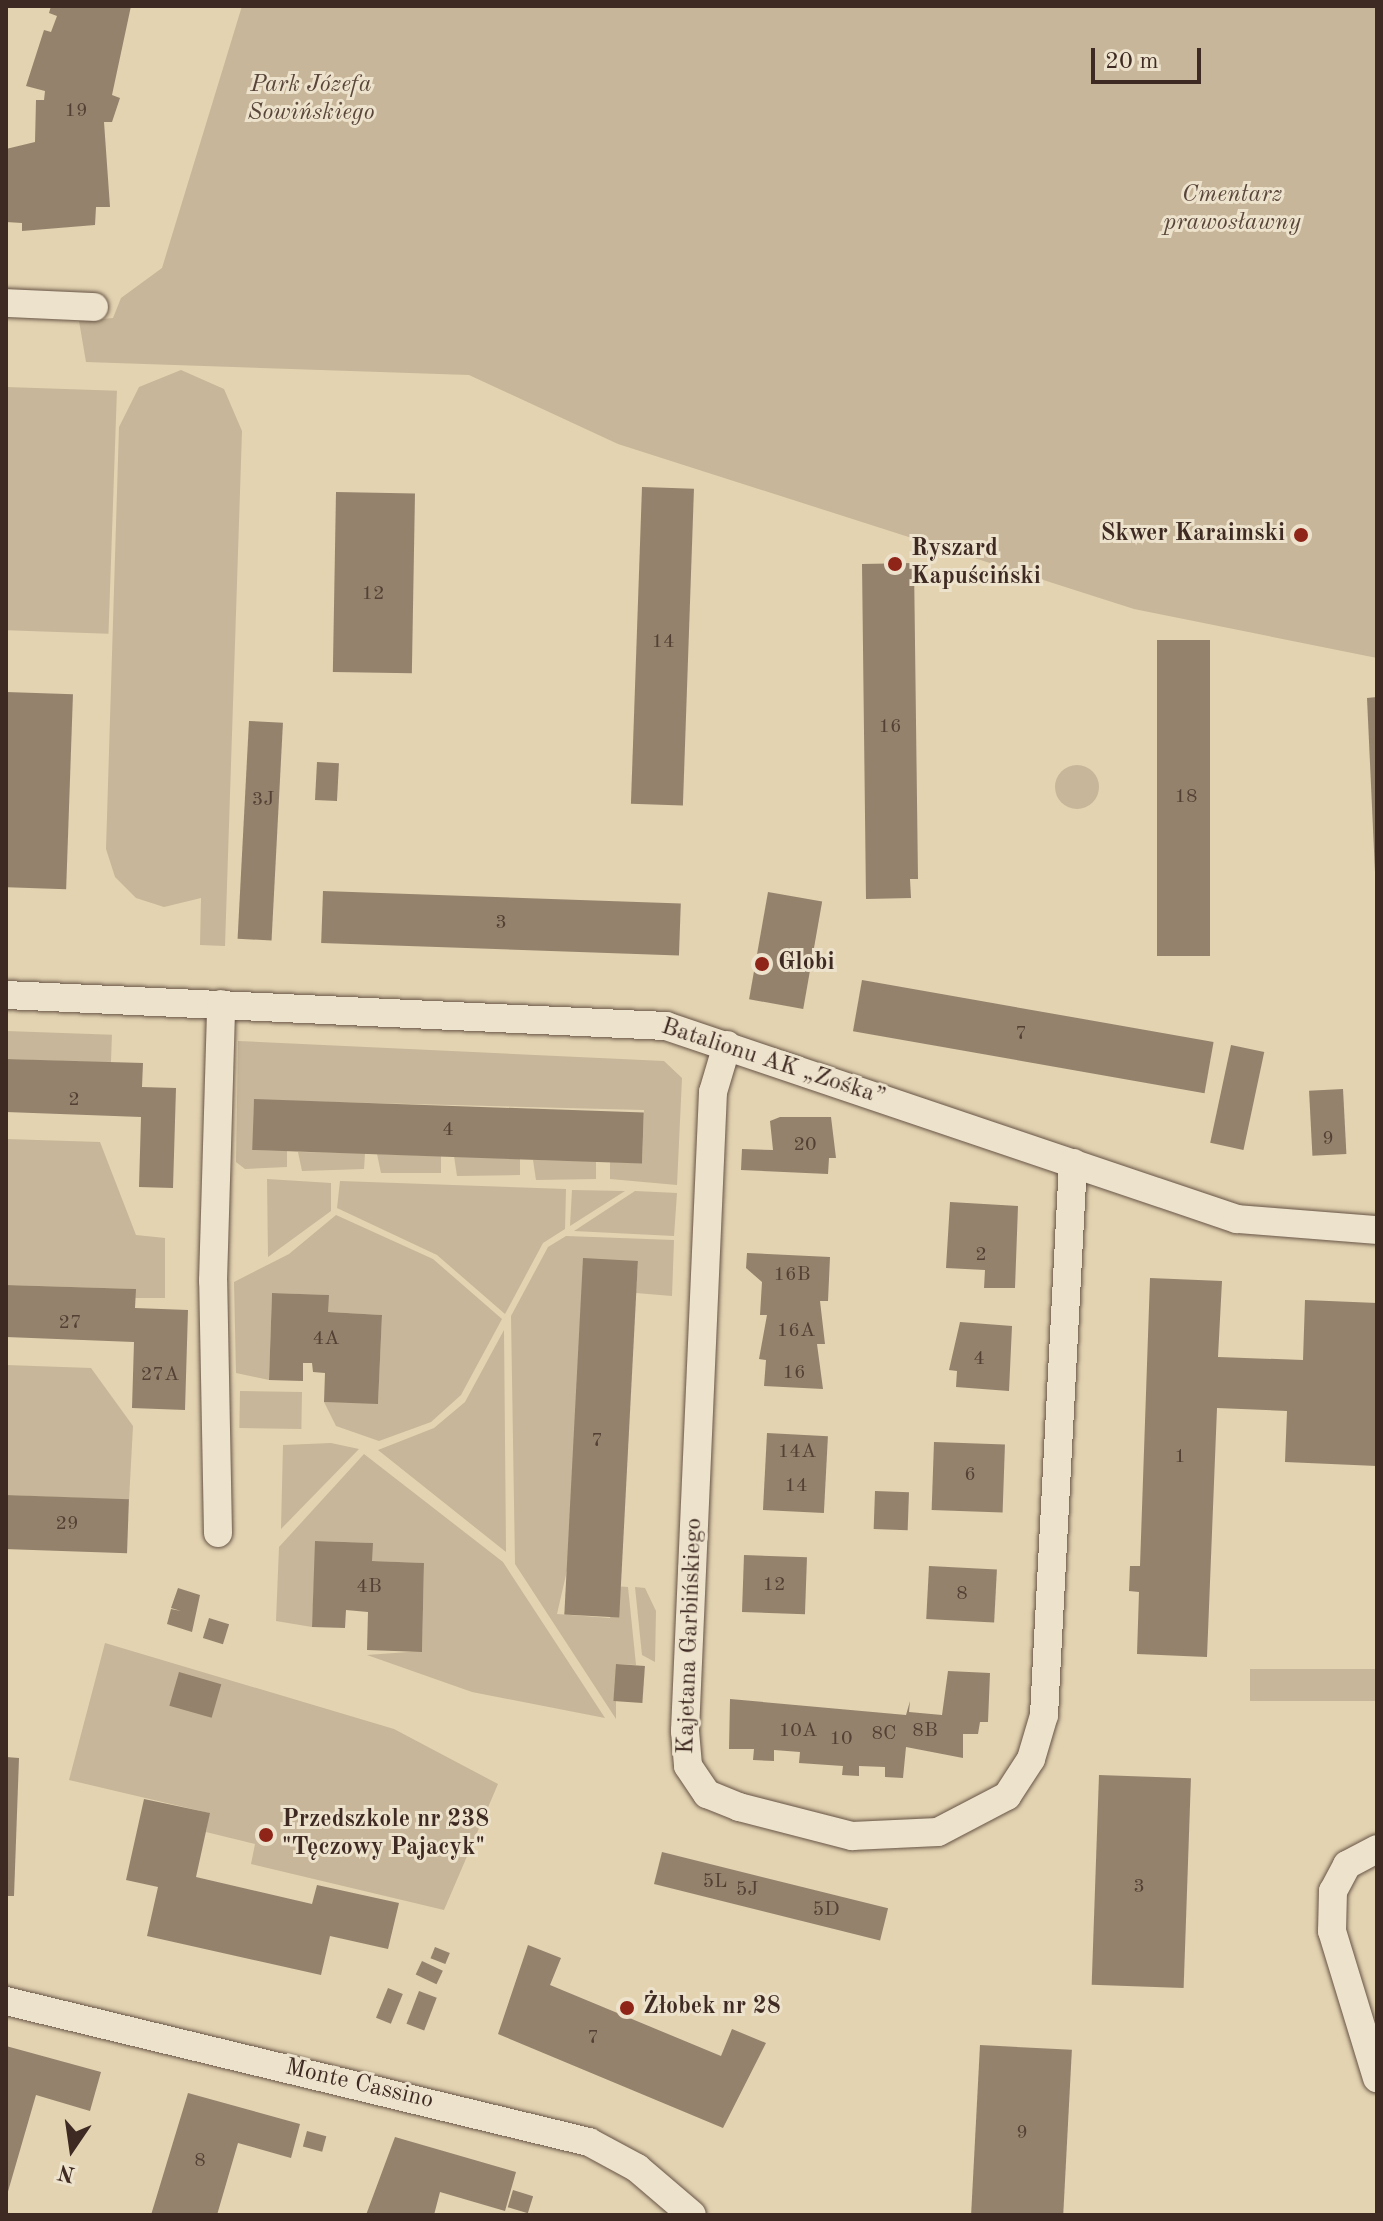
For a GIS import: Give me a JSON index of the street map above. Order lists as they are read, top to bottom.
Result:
{
  "streets": {
    "street": ["Batalionu AK „Zośka”", "Kajetana Garbińskiego", "Monte Cassino"]
  },
  "crossings": [
    ["Batalionu AK „Zośka”", "Kajetana Garbińskiego"]
  ],
  "parks": ["Park Józefa Sowińskiego", "Cmentarz prawosławny"],
  "places": [
    "Skwer Karaimski",
    "Ryszard Kapuściński",
    "Globi",
    "Przedszkole nr 238 \"Tęczowy Pajacyk\"",
    "Żłobek nr 28"
  ],
  "house_numbers": [
    "19",
    "12",
    "14",
    "16",
    "18",
    "3J",
    "3",
    "7",
    "2",
    "4",
    "9",
    "20",
    "2",
    "16B",
    "27",
    "16A",
    "4A",
    "4",
    "16",
    "27A",
    "7",
    "14A",
    "1",
    "6",
    "14",
    "29",
    "12",
    "4B",
    "8",
    "10A",
    "8B",
    "8C",
    "10",
    "5L",
    "3",
    "5J",
    "5D",
    "7",
    "9",
    "8"
  ],
  "scale_bar": "20 m",
  "north": "bottom"
}
